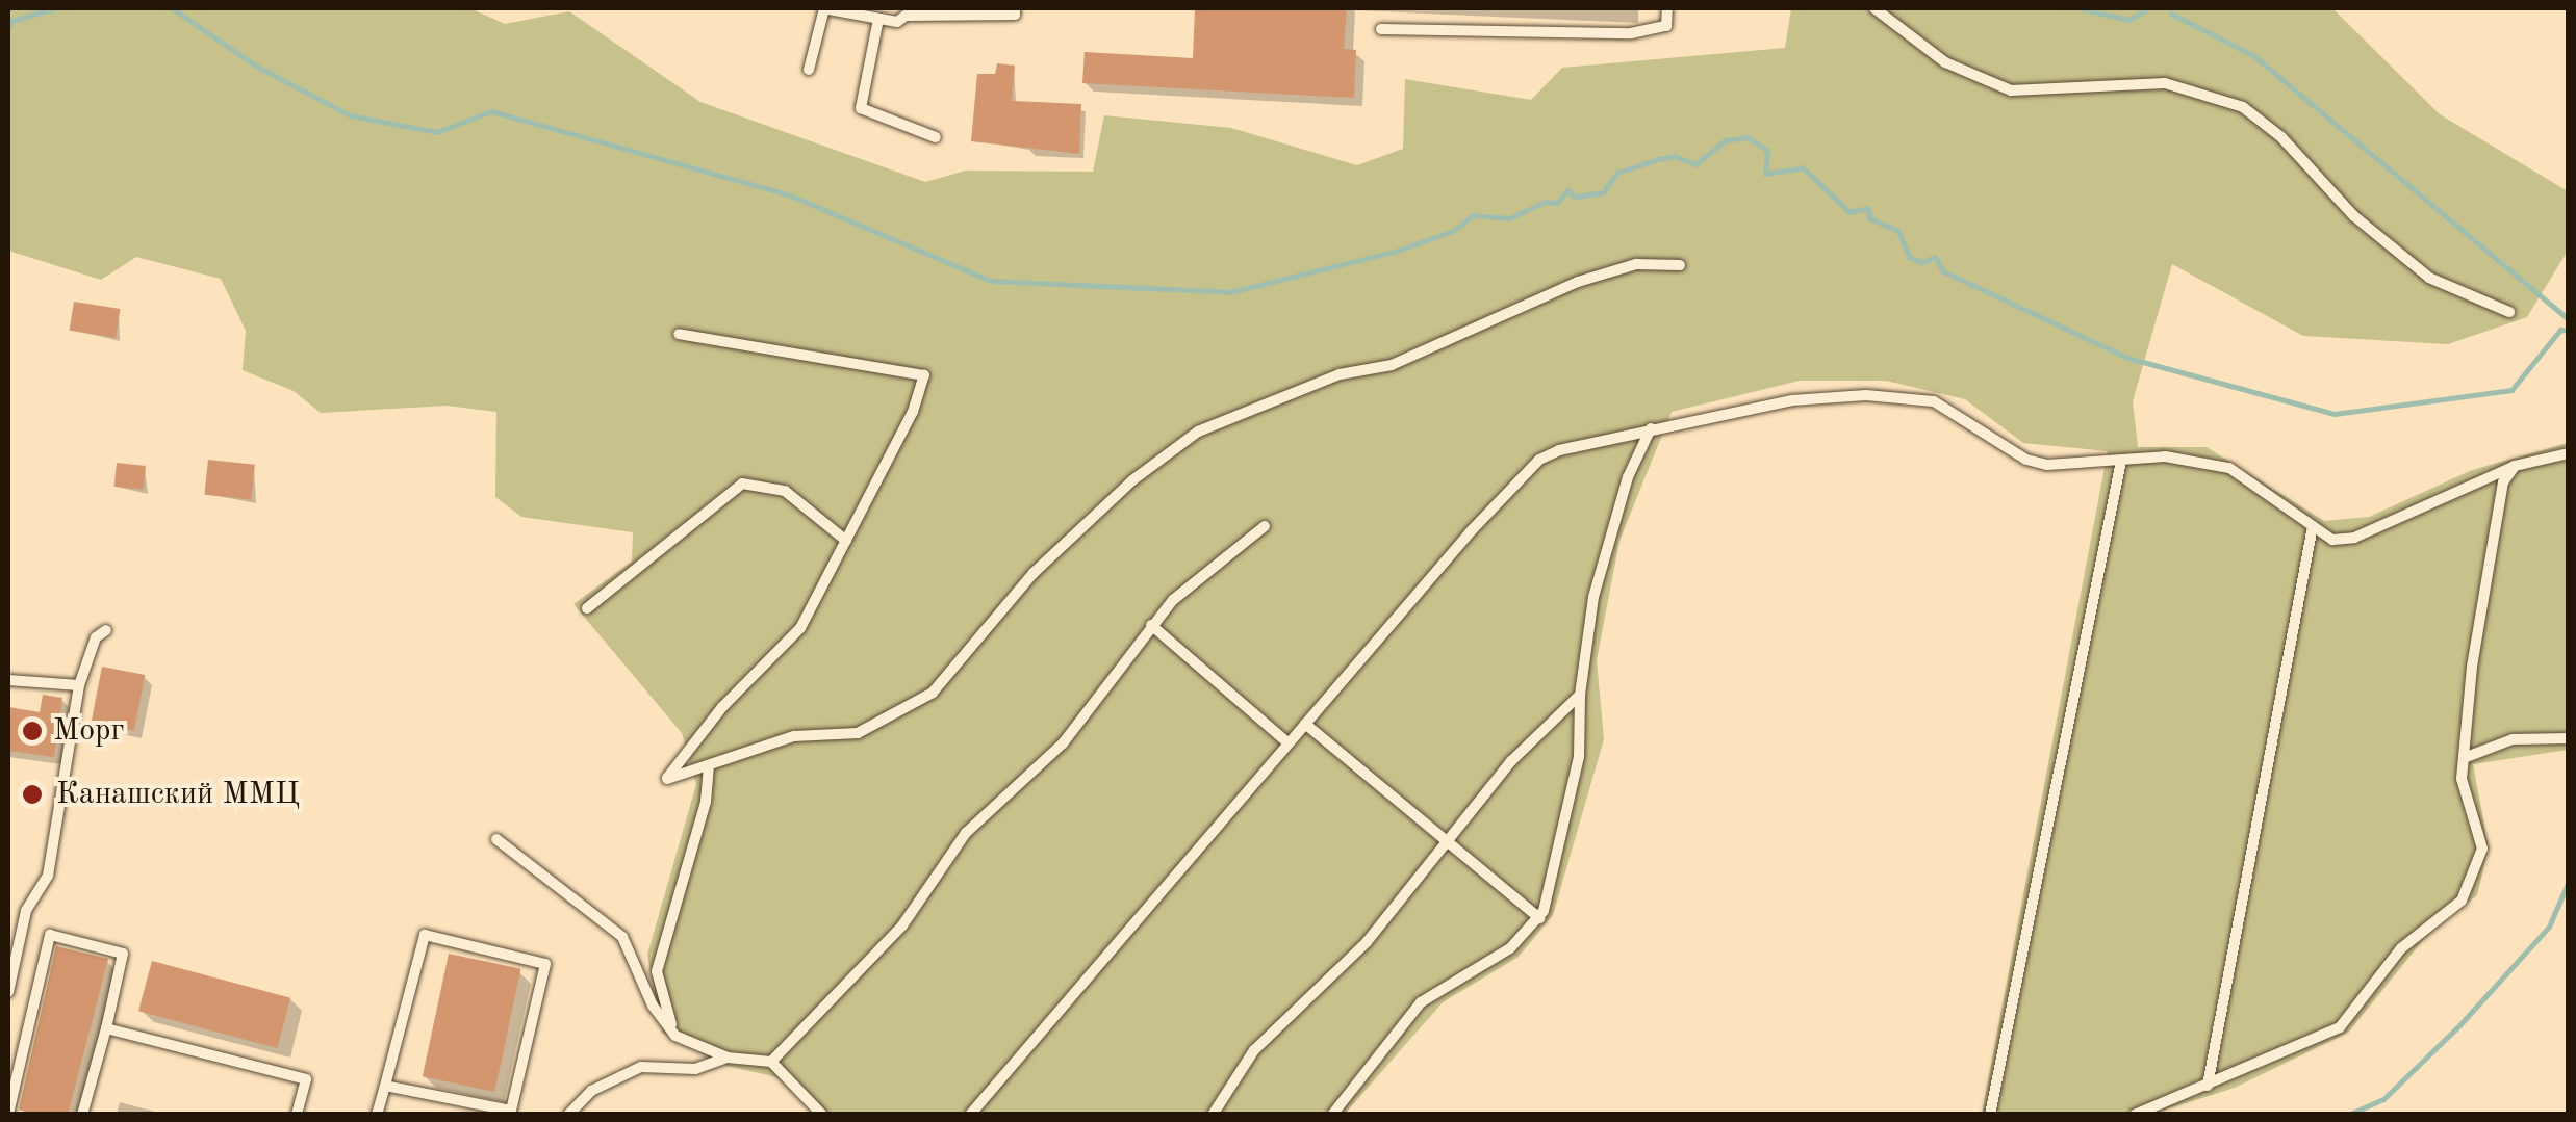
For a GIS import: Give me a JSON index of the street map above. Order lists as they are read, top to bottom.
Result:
{
  "places": ["Морг", "Канашский ММЦ"]
}
